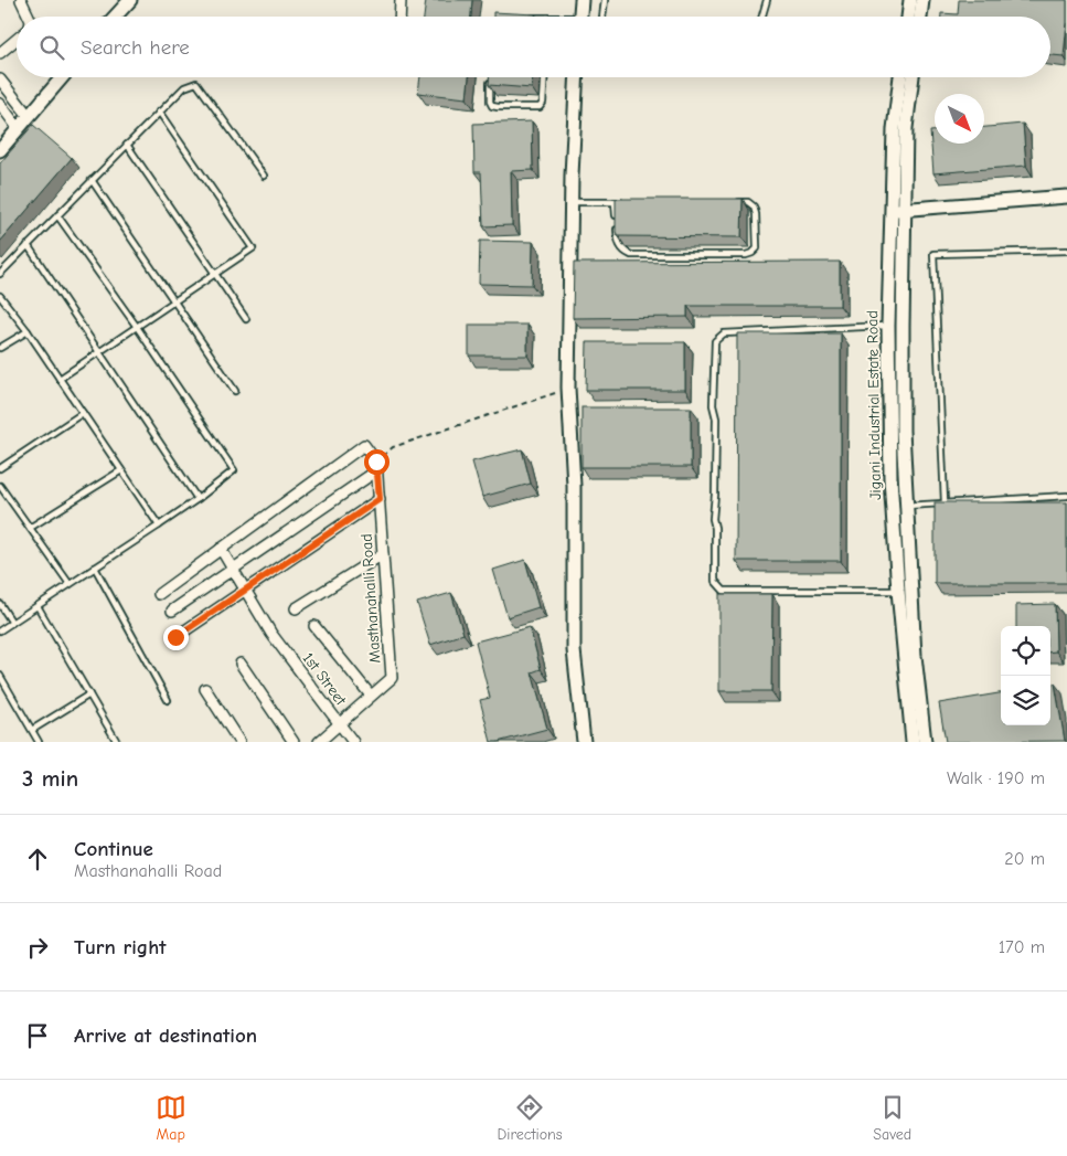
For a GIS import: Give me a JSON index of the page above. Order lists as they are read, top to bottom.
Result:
{
  "streets": {
    "main road": ["Jigani Industrial Estate Road"],
    "street": ["Masthanahalli Road", "1st Street"]
  },
  "crossings": [
    ["Masthanahalli Road", "1st Street"]
  ],
  "north": "bottom right",
  "page": {
    "search": "Search here",
    "heading": ["3 min", "Walk · 190 m"],
    "list": [
      ["Continue", "Masthanahalli Road", "20 m"],
      ["Turn right", "170 m"],
      "Arrive at destination"
    ],
    "nav": ["Map", "Directions", "Saved"]
  }
}
